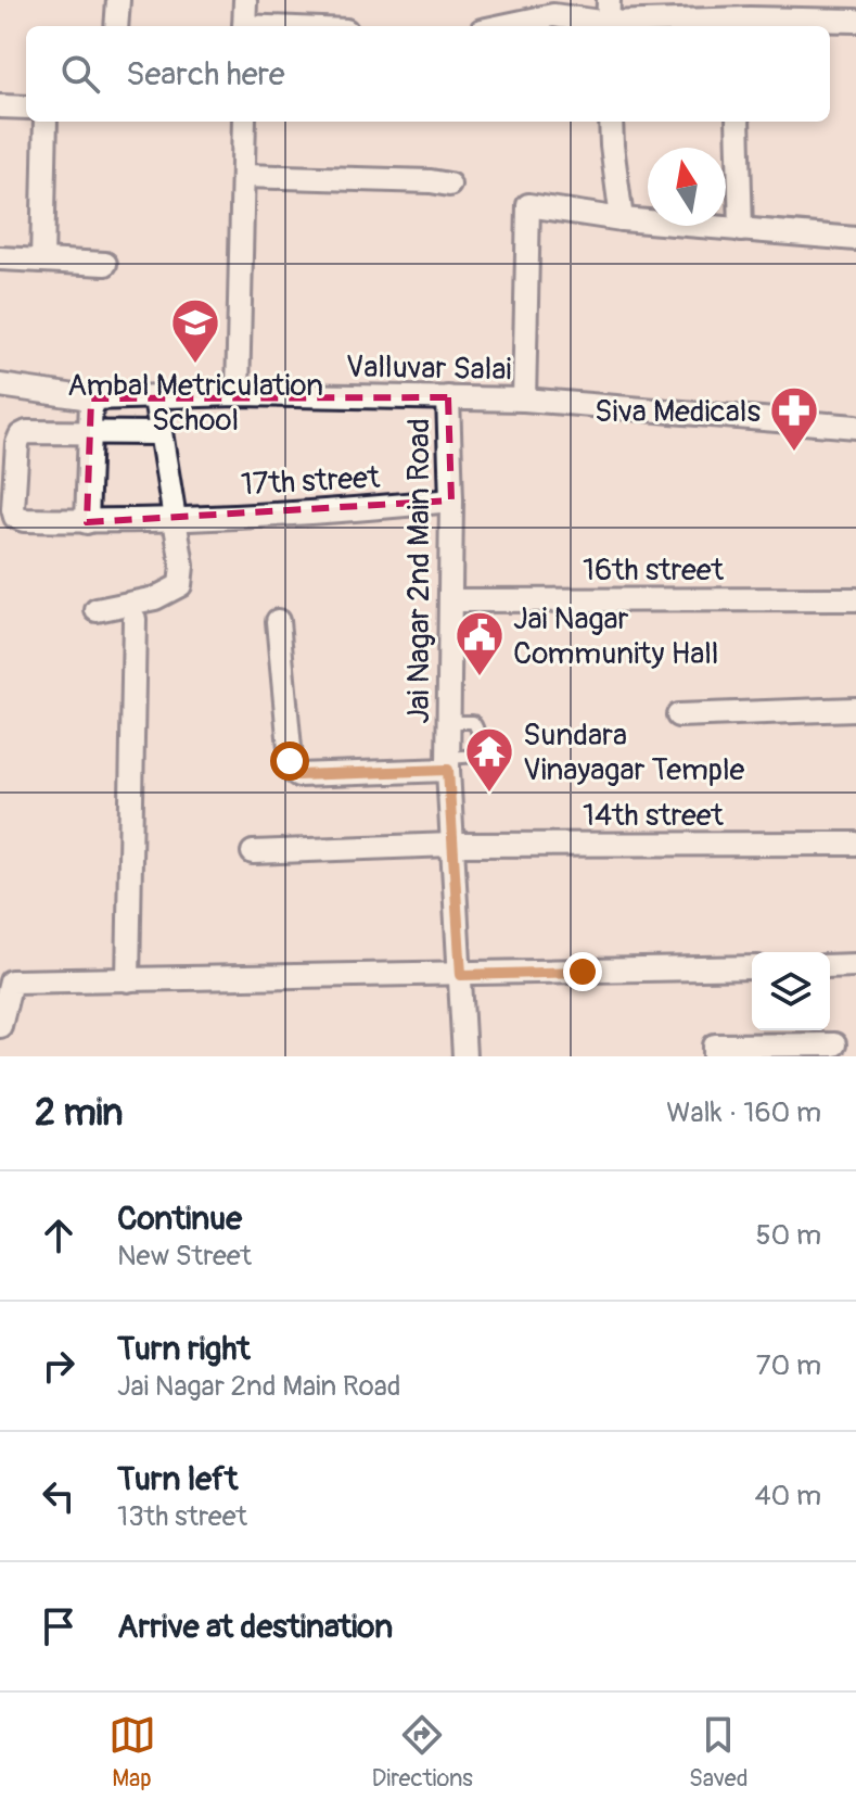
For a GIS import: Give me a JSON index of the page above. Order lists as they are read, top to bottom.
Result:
{
  "streets": {
    "street": [
      "Valluvar Salai",
      "17th street",
      "16th street",
      "Jai Nagar 2nd Main Road",
      "14th street"
    ]
  },
  "crossings": [
    ["Valluvar Salai", "Jai Nagar 2nd Main Road"],
    ["17th street", "Jai Nagar 2nd Main Road"],
    ["16th street", "Jai Nagar 2nd Main Road"],
    ["Jai Nagar 2nd Main Road", "14th street"]
  ],
  "places": {
    "school or university": ["Ambal Metriculation School"],
    "pharmacy": ["Siva Medicals"],
    "public building": ["Jai Nagar Community Hall"],
    "temple": ["Sundara Vinayagar Temple"]
  },
  "north": "top",
  "page": {
    "search": "Search here",
    "heading": ["2 min", "Walk · 160 m"],
    "list": [
      ["Continue", "New Street", "50 m"],
      ["Turn right", "Jai Nagar 2nd Main Road", "70 m"],
      ["Turn left", "13th street", "40 m"],
      "Arrive at destination"
    ],
    "nav": ["Map", "Directions", "Saved"]
  }
}
